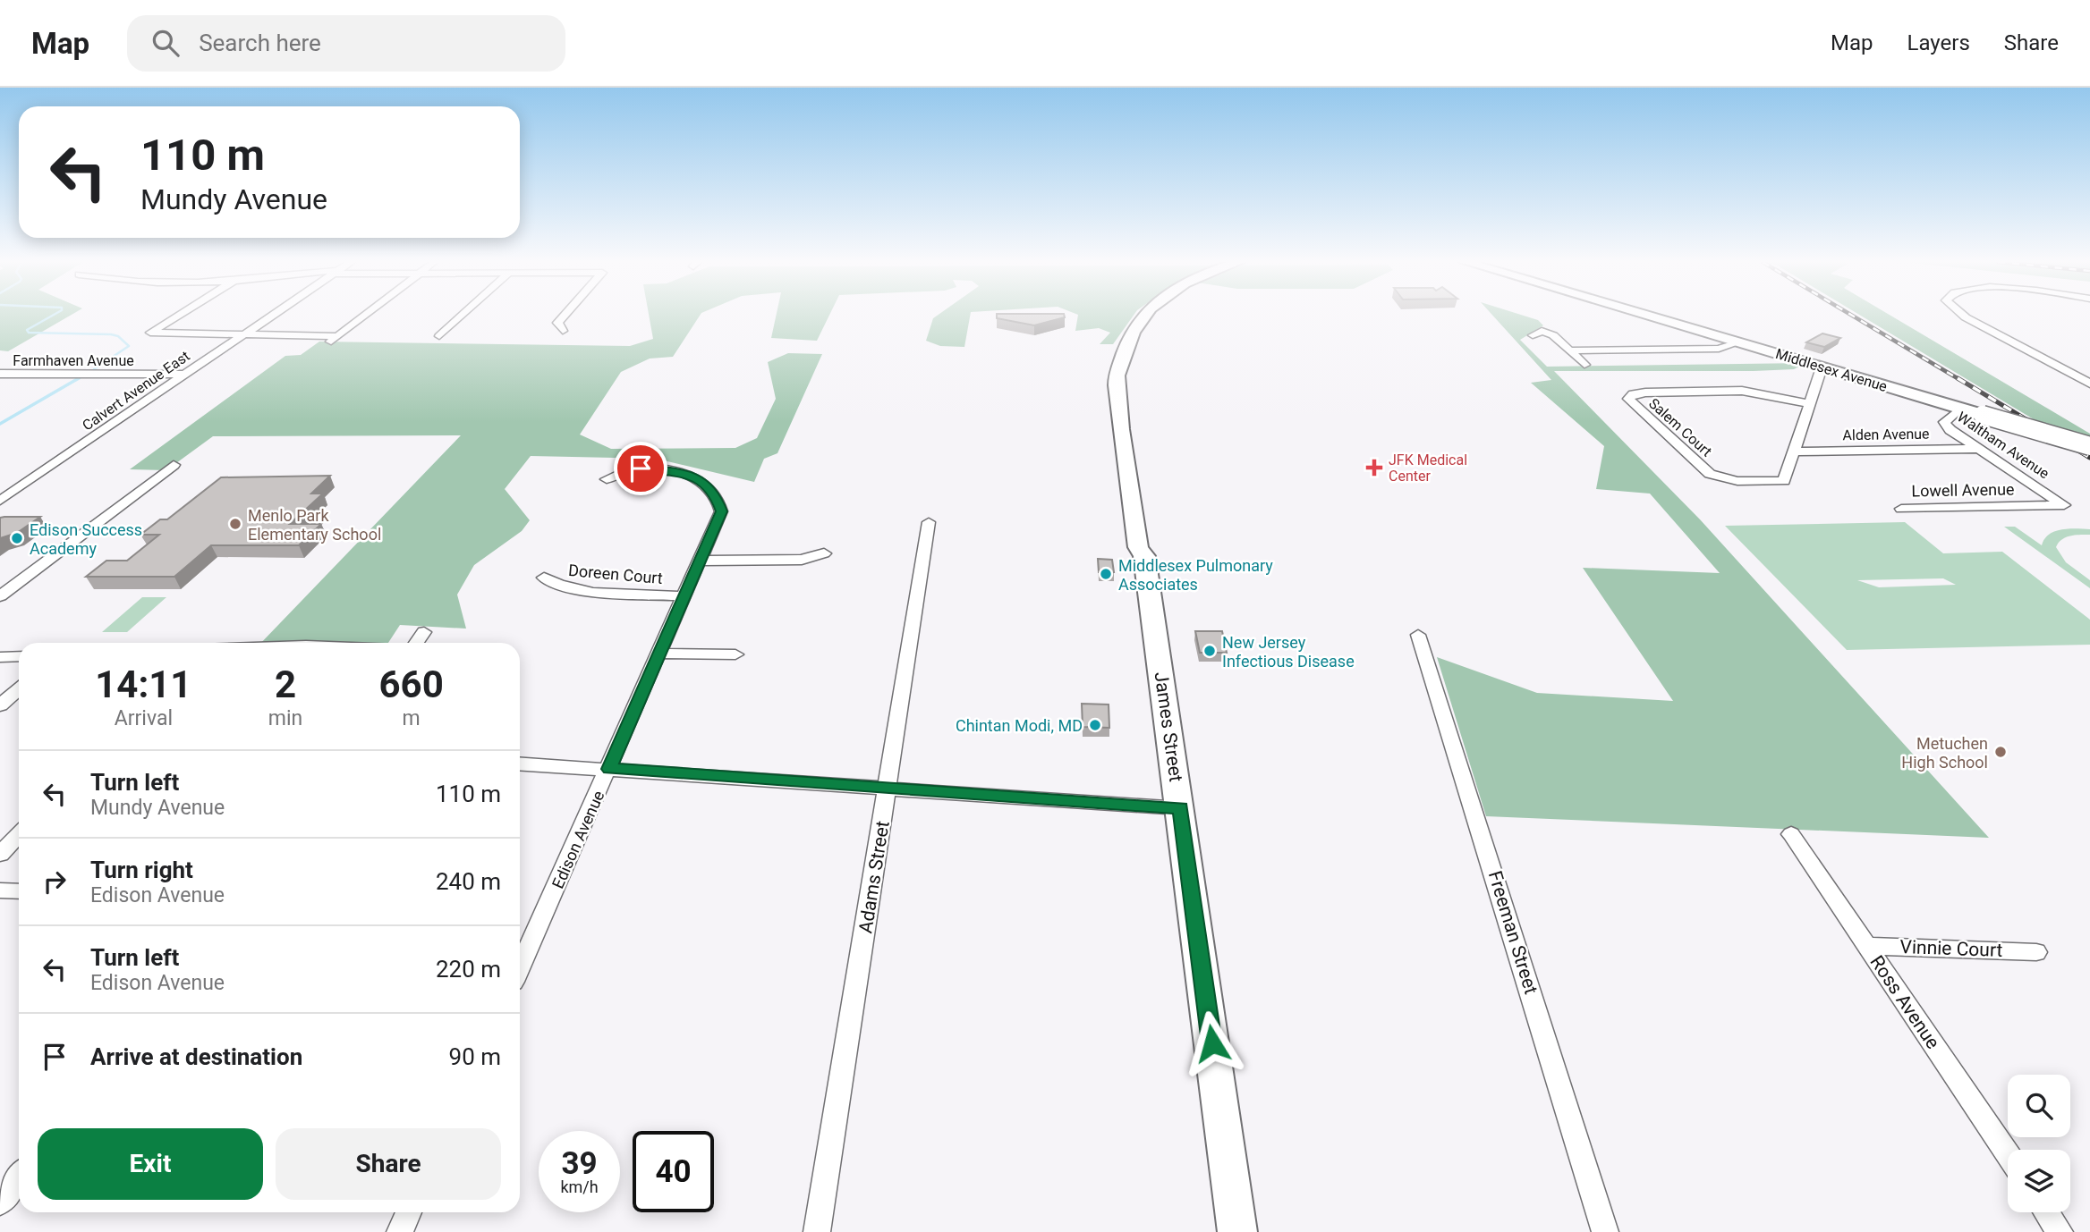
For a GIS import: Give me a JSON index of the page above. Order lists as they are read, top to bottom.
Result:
{
  "streets": {
    "street": [
      "Farmhaven Avenue",
      "Middlesex Avenue",
      "Calvert Avenue East",
      "Salem Court",
      "Alden Avenue",
      "Waltham Avenue",
      "Lowell Avenue",
      "Doreen Court",
      "James Street",
      "Edison Avenue",
      "Adams Street",
      "Freeman Street",
      "Vinnie Court",
      "Ross Avenue"
    ]
  },
  "crossings": [
    ["Farmhaven Avenue", "Calvert Avenue East"],
    ["Middlesex Avenue", "Waltham Avenue"],
    ["Salem Court", "Alden Avenue"],
    ["Alden Avenue", "Waltham Avenue"],
    ["Waltham Avenue", "Lowell Avenue"],
    ["Doreen Court", "Edison Avenue"],
    ["Vinnie Court", "Ross Avenue"]
  ],
  "places": {
    "health": ["JFK Medical Center"],
    "other": [
      "Menlo Park Elementary School",
      "Edison Success Academy",
      "Middlesex Pulmonary Associates",
      "New Jersey Infectious Disease",
      "Chintan Modi, MD",
      "Metuchen High School"
    ]
  },
  "page": {
    "header": "Map",
    "search": "Search here",
    "nav": ["Map", "Layers", "Share"],
    "turn": ["110 m", "Mundy Avenue"],
    "eta": [
      "14:11",
      "Arrival",
      "2",
      "min",
      "660",
      "m"
    ],
    "list": [
      {
        "name": "Turn left",
        "note": "Mundy Avenue",
        "value": "110 m"
      },
      {
        "name": "Turn right",
        "note": "Edison Avenue",
        "value": "240 m"
      },
      {
        "name": "Turn left",
        "note": "Edison Avenue",
        "value": "220 m"
      },
      {
        "name": "Arrive at destination",
        "value": "90 m"
      }
    ],
    "buttons": ["Exit", "Share"],
    "speed": "39 km/h",
    "limit": "40"
  }
}
